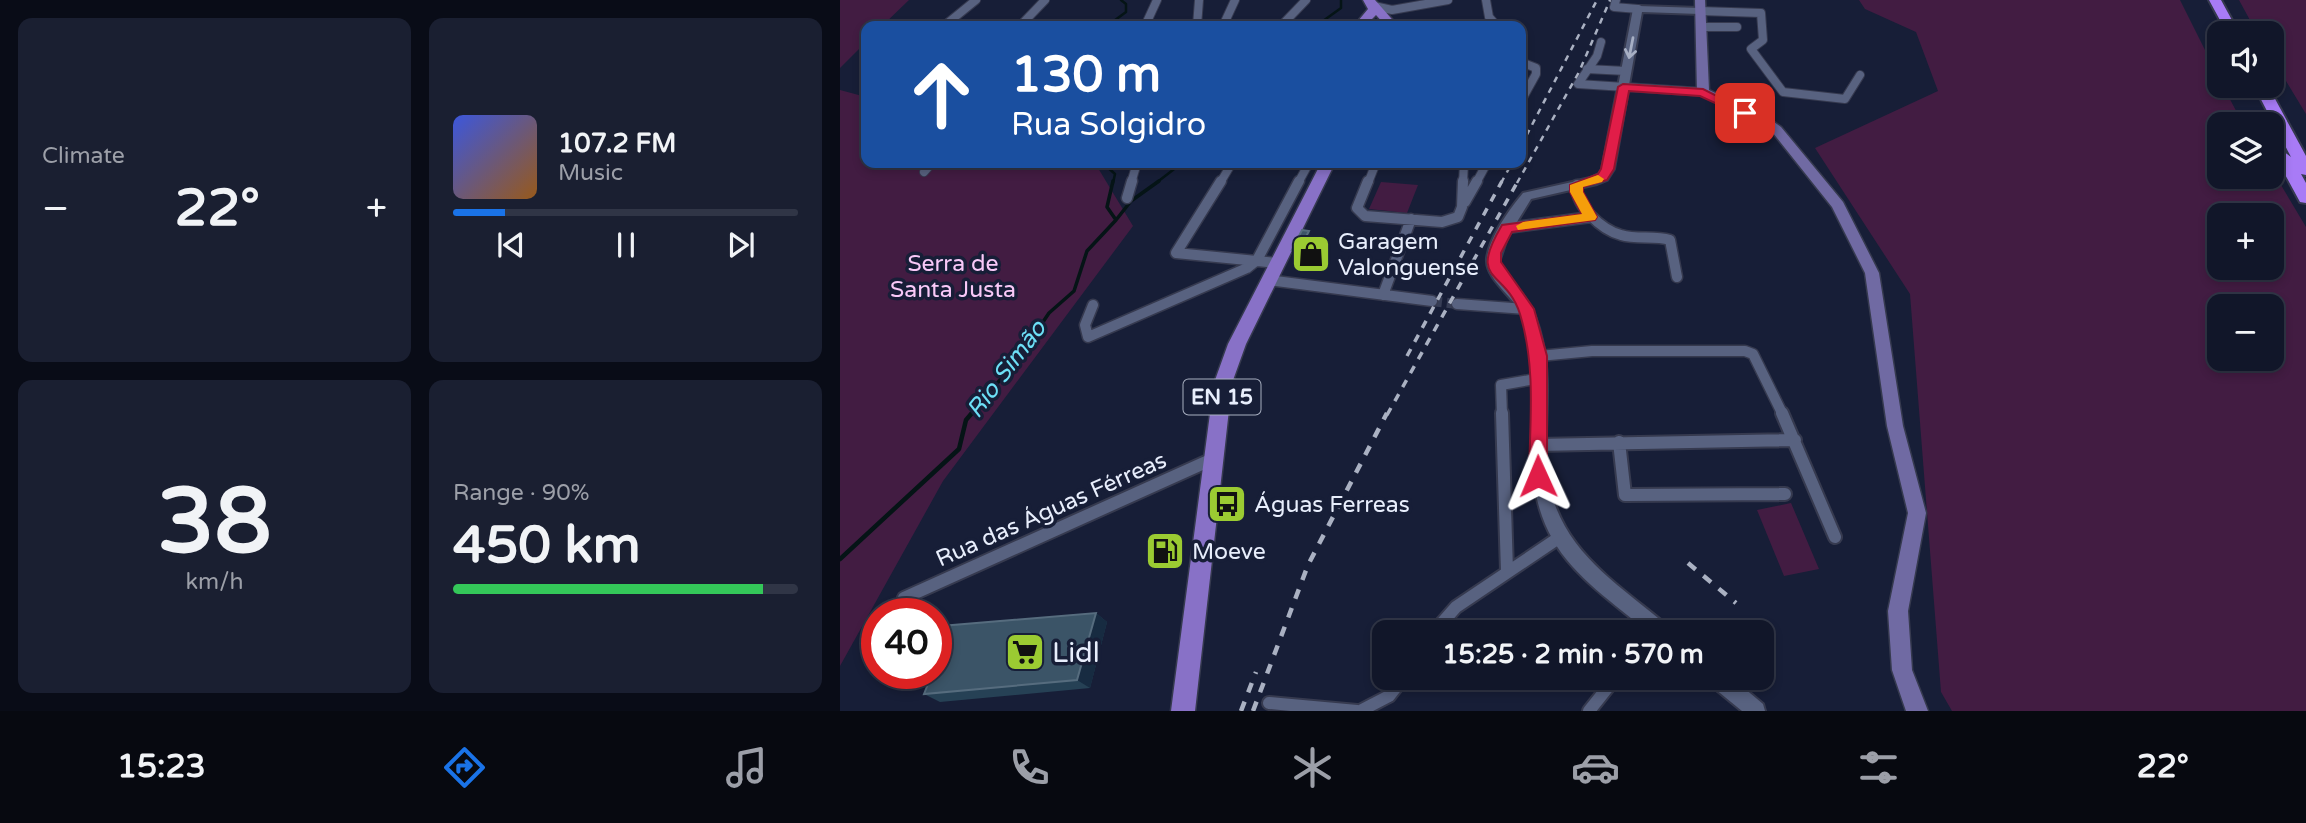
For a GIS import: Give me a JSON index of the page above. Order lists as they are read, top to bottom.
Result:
{
  "streets": {
    "main road": ["EN 15"],
    "street": ["Rua das Águas Férreas"]
  },
  "crossings": [
    ["EN 15", "Rua das Águas Férreas"]
  ],
  "water": ["Rio Simão"],
  "parks": ["Serra de Santa Justa"],
  "places": {
    "shop": ["Garagem Valonguense"],
    "bus stop": ["Águas Ferreas"],
    "fuel station": ["Moeve"],
    "supermarket": ["Lidl"]
  },
  "page": {
    "tile": [
      "Climate",
      ["38", "km/h"],
      ["Range · 90%", "450 km"]
    ],
    "map_buttons": ["+", "−"],
    "turn": ["130 m", "Rua Solgidro"],
    "song": ["107.2 FM", "Music"],
    "heat": ["−", "22°", "+"],
    "limit": "40",
    "trip": "15:25 · 2 min · 570 m",
    "tabs": ["15:23", "22°"]
  }
}
